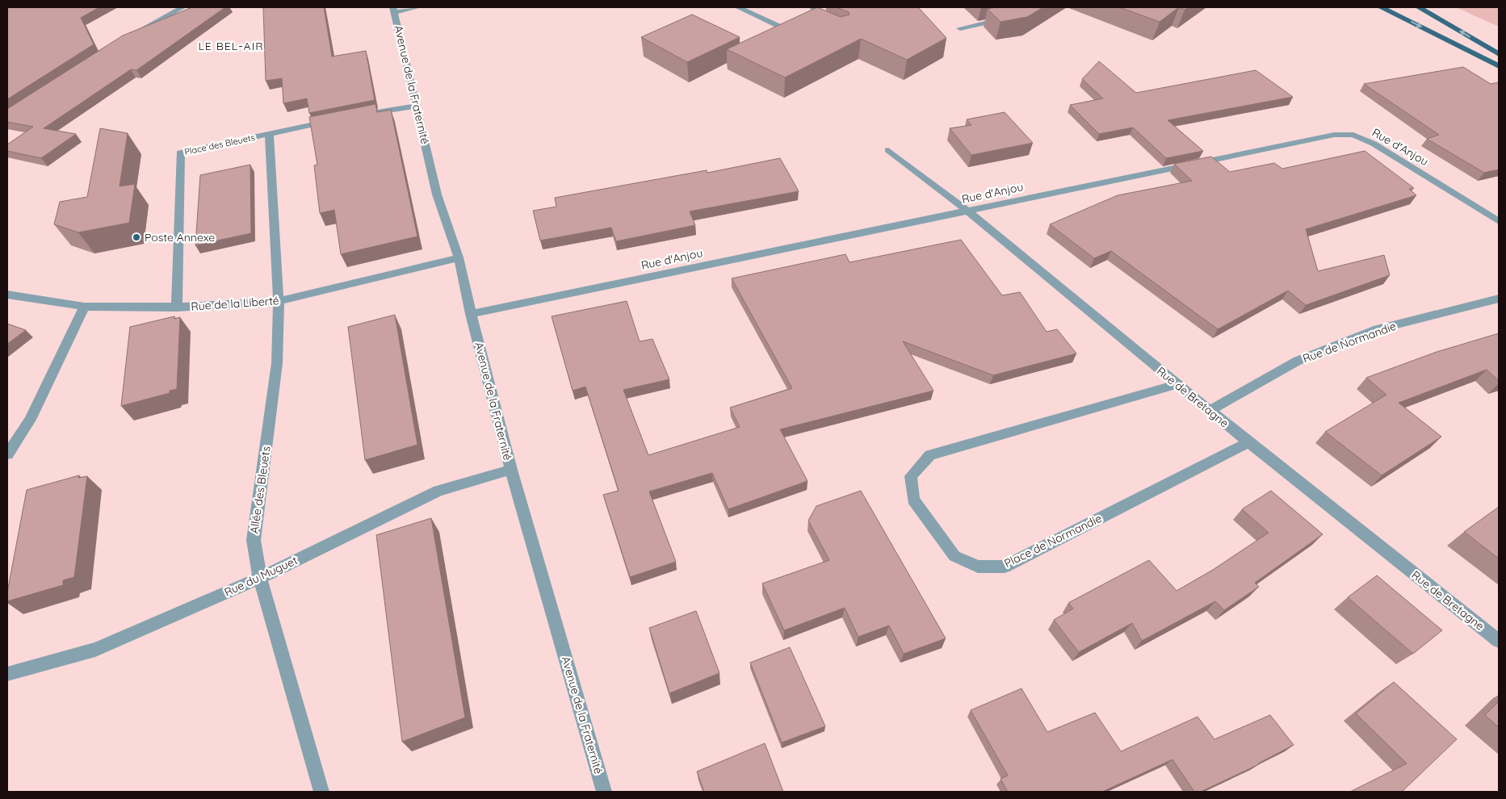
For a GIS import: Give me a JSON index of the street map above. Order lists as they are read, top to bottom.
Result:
{
  "streets": {
    "street": [
      "Avenue de la Fraternité",
      "Place des Bleuets",
      "Rue d'Anjou",
      "Rue de la Liberté",
      "Rue de Normandie",
      "Rue de Bretagne",
      "Allée des Bleuets",
      "Place de Normandie",
      "Rue du Muguet"
    ]
  },
  "crossings": [
    ["Avenue de la Fraternité", "Rue d'Anjou"],
    ["Avenue de la Fraternité", "Rue de la Liberté"],
    ["Avenue de la Fraternité", "Rue du Muguet"],
    ["Place des Bleuets", "Rue de la Liberté"],
    ["Place des Bleuets", "Allée des Bleuets"],
    ["Rue d'Anjou", "Rue de Bretagne"],
    ["Rue de la Liberté", "Allée des Bleuets"],
    ["Rue de Normandie", "Rue de Bretagne"],
    ["Rue de Bretagne", "Place de Normandie"],
    ["Allée des Bleuets", "Rue du Muguet"]
  ],
  "districts": ["LE BEL-AIR"],
  "places": ["Poste Annexe"]
}
